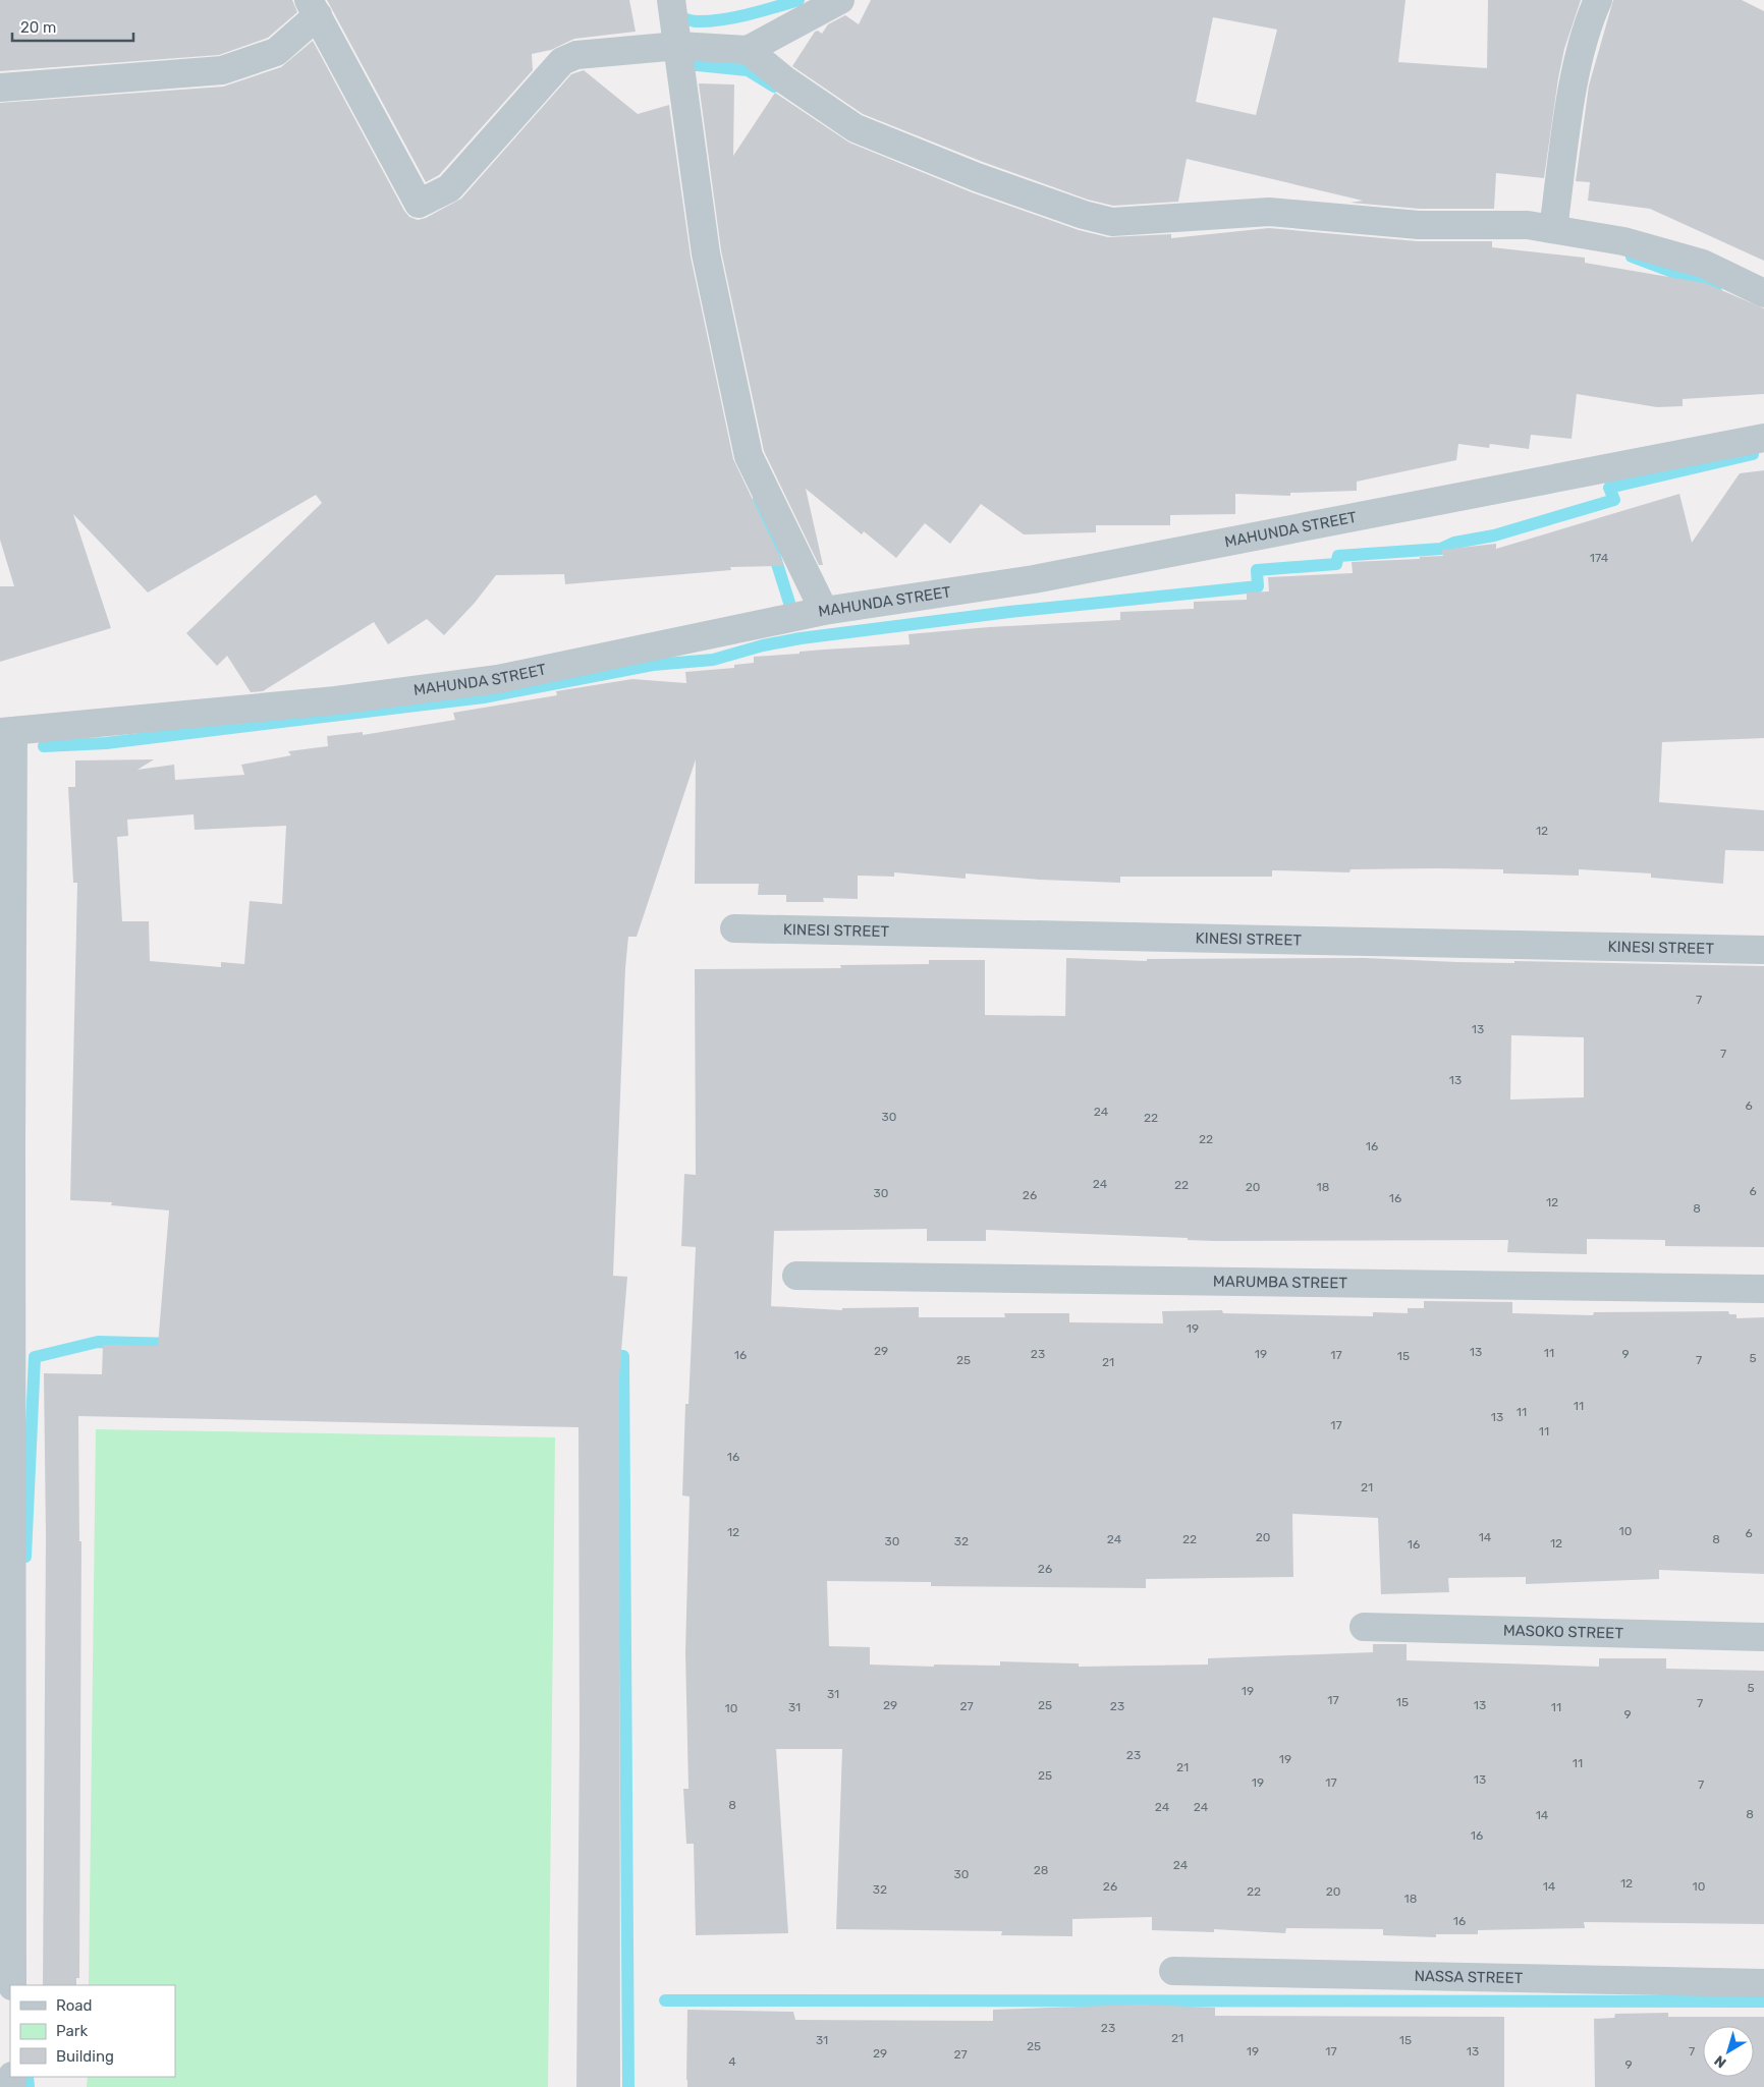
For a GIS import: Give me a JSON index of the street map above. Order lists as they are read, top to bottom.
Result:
{
  "streets": {
    "street": [
      "MAHUNDA STREET",
      "KINESI STREET",
      "MARUMBA STREET",
      "MASOKO STREET",
      "NASSA STREET"
    ]
  },
  "house_numbers": [
    "174",
    "12",
    "7",
    "13",
    "7",
    "13",
    "6",
    "24",
    "30",
    "22",
    "22",
    "16",
    "24",
    "22",
    "20",
    "18",
    "6",
    "30",
    "26",
    "16",
    "12",
    "8",
    "19",
    "29",
    "13",
    "11",
    "23",
    "19",
    "9",
    "16",
    "17",
    "15",
    "5",
    "25",
    "7",
    "21",
    "11",
    "11",
    "13",
    "17",
    "11",
    "16",
    "21",
    "10",
    "12",
    "6",
    "20",
    "14",
    "24",
    "22",
    "8",
    "30",
    "32",
    "12",
    "16",
    "26",
    "5",
    "19",
    "31",
    "17",
    "15",
    "7",
    "29",
    "25",
    "13",
    "27",
    "23",
    "31",
    "11",
    "10",
    "9",
    "23",
    "19",
    "11",
    "21",
    "25",
    "13",
    "19",
    "17",
    "7",
    "8",
    "24",
    "24",
    "8",
    "14",
    "16",
    "24",
    "28",
    "30",
    "12",
    "26",
    "14",
    "10",
    "32",
    "22",
    "20",
    "18",
    "16",
    "23",
    "21",
    "31",
    "15",
    "25",
    "19",
    "17",
    "13",
    "7",
    "29",
    "27",
    "4",
    "9"
  ],
  "legend": ["Road", "Park", "Building"],
  "scale_bar": "20 m",
  "north": "bottom left"
}
